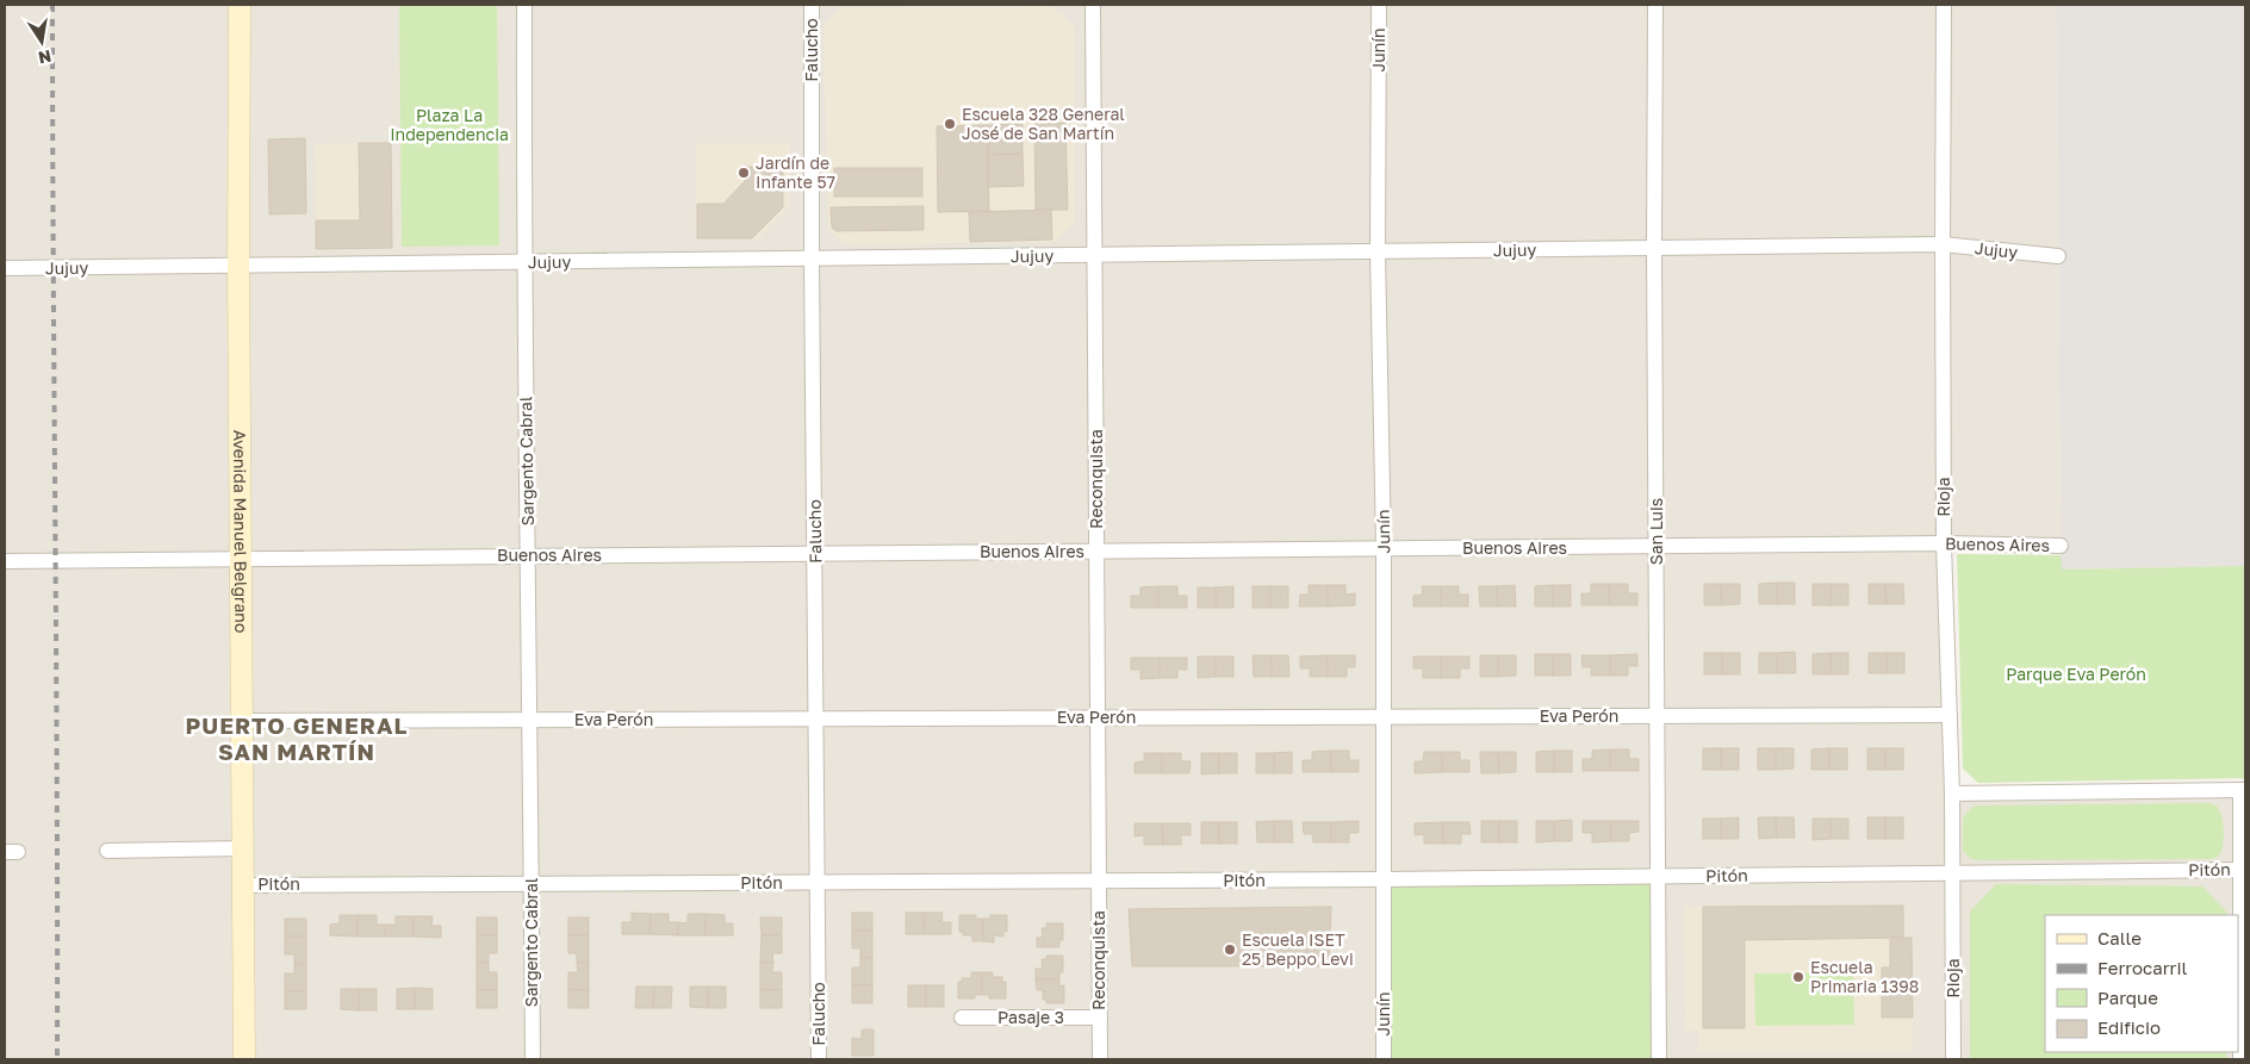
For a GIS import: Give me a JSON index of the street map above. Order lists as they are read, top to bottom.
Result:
{
  "streets": {
    "main road": ["Avenida Manuel Belgrano"],
    "street": [
      "Falucho",
      "Junín",
      "Jujuy",
      "Sargento Cabral",
      "Reconquista",
      "Rioja",
      "San Luis",
      "Buenos Aires",
      "Eva Perón",
      "Pitón",
      "Pasaje 3"
    ]
  },
  "crossings": [
    ["Falucho", "Jujuy"],
    ["Falucho", "Buenos Aires"],
    ["Falucho", "Eva Perón"],
    ["Falucho", "Pitón"],
    ["Junín", "Jujuy"],
    ["Junín", "Buenos Aires"],
    ["Junín", "Eva Perón"],
    ["Junín", "Pitón"],
    ["Jujuy", "Sargento Cabral"],
    ["Jujuy", "Reconquista"],
    ["Jujuy", "Rioja"],
    ["Jujuy", "Avenida Manuel Belgrano"],
    ["Jujuy", "San Luis"],
    ["Sargento Cabral", "Buenos Aires"],
    ["Sargento Cabral", "Eva Perón"],
    ["Sargento Cabral", "Pitón"],
    ["Reconquista", "Buenos Aires"],
    ["Reconquista", "Eva Perón"],
    ["Reconquista", "Pitón"],
    ["Reconquista", "Pasaje 3"],
    ["Rioja", "Buenos Aires"],
    ["Rioja", "Eva Perón"],
    ["Rioja", "Pitón"],
    ["Avenida Manuel Belgrano", "Buenos Aires"],
    ["Avenida Manuel Belgrano", "Eva Perón"],
    ["Avenida Manuel Belgrano", "Pitón"],
    ["San Luis", "Buenos Aires"],
    ["San Luis", "Eva Perón"],
    ["San Luis", "Pitón"]
  ],
  "districts": ["PUERTO GENERAL SAN MARTÍN"],
  "parks": ["Plaza La Independencia", "Parque Eva Perón"],
  "places": [
    "Escuela 328 General José de San Martín",
    "Jardín de Infante 57",
    "Escuela ISET 25 Beppo Levi",
    "Escuela Primaria 1398"
  ],
  "legend": [
    "Calle",
    "Ferrocarril",
    "Parque",
    "Edificio"
  ],
  "north": "bottom"
}
